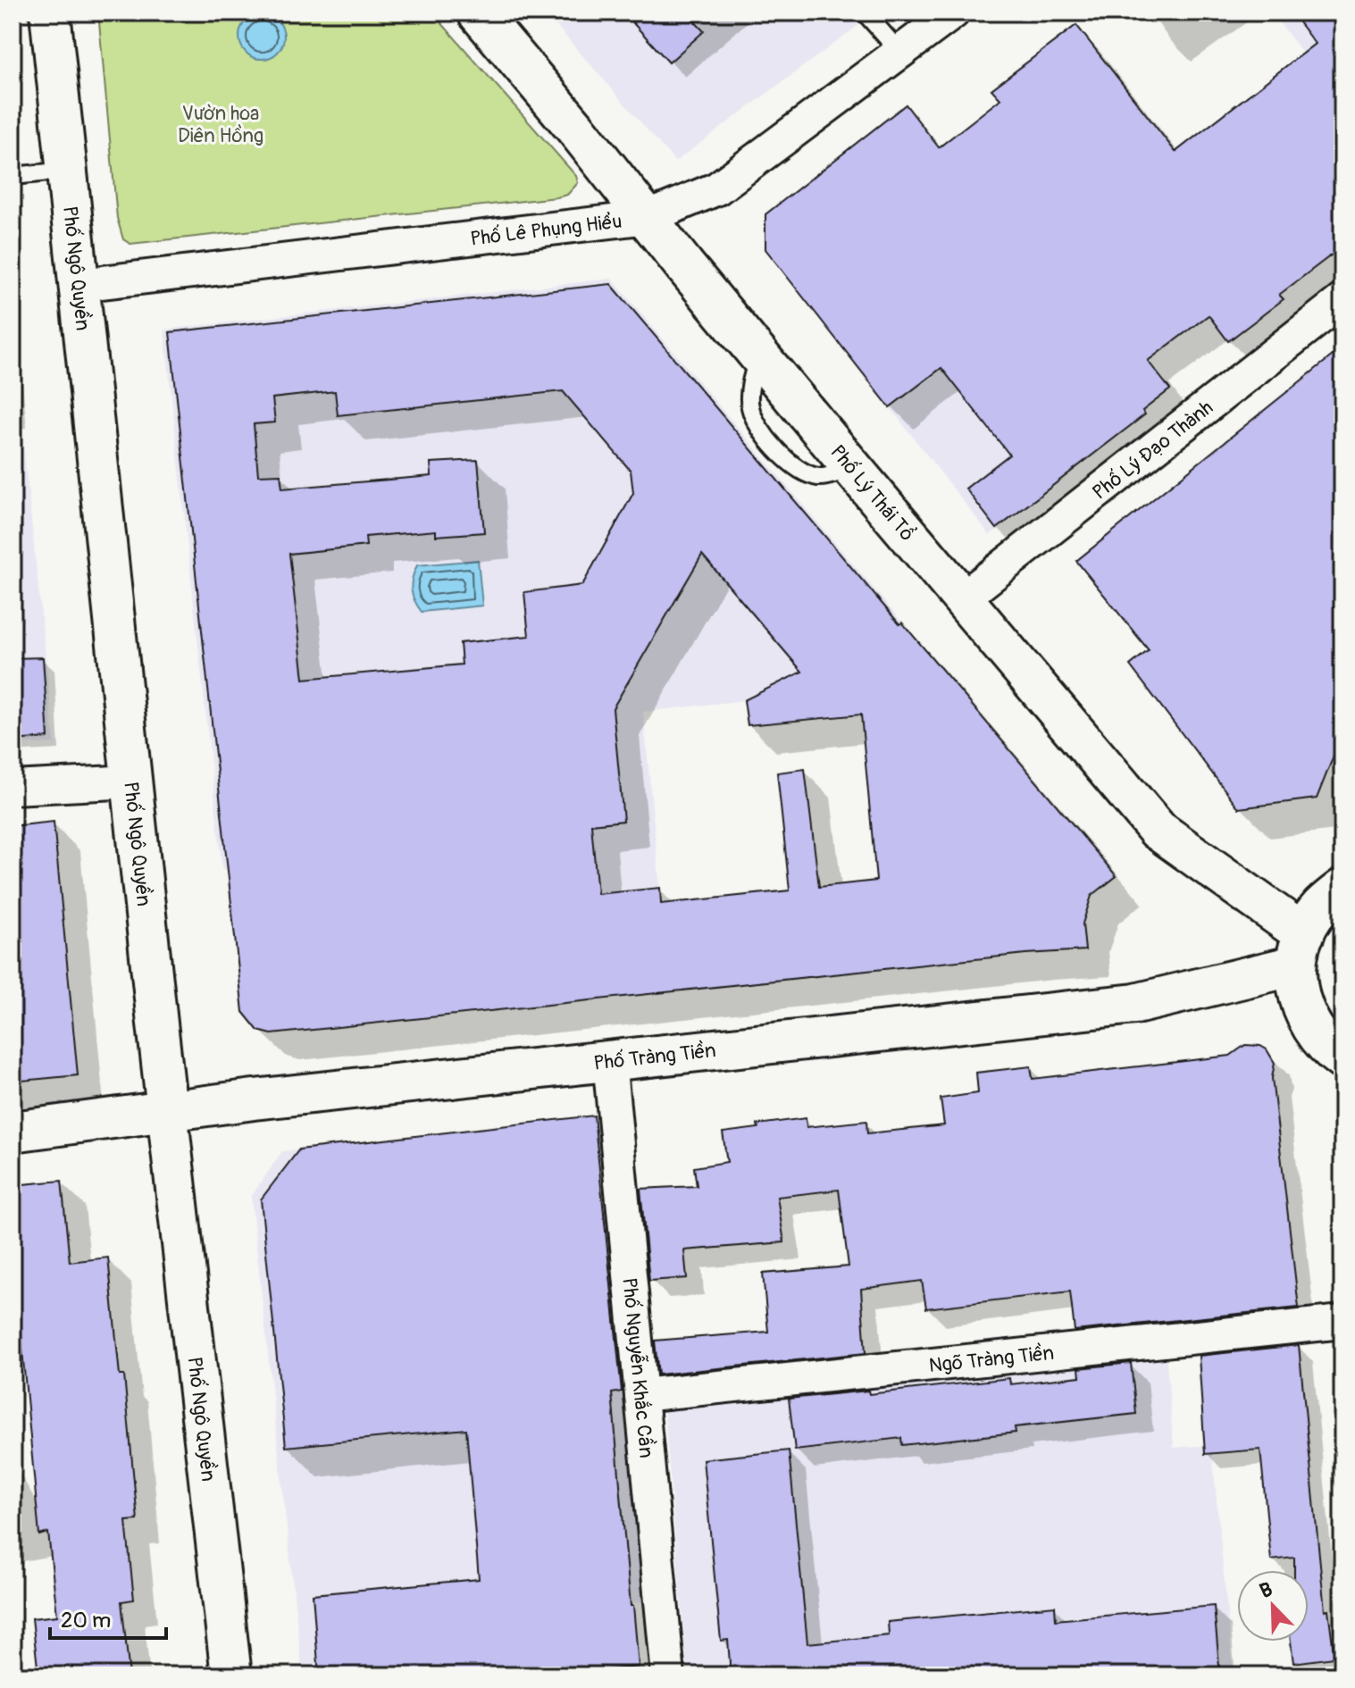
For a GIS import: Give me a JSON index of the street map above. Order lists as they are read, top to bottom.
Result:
{
  "streets": {
    "street": [
      "Phố Lê Phụng Hiểu",
      "Phố Ngô Quyền",
      "Phố Lý Đạo Thành",
      "Phố Lý Thái Tổ",
      "Phố Tràng Tiền",
      "Ngõ Tràng Tiền",
      "Phố Nguyễn Khắc Cần"
    ]
  },
  "crossings": [
    ["Phố Lê Phụng Hiểu", "Phố Ngô Quyền"],
    ["Phố Lê Phụng Hiểu", "Phố Lý Thái Tổ"],
    ["Phố Ngô Quyền", "Phố Tràng Tiền"],
    ["Phố Lý Đạo Thành", "Phố Lý Thái Tổ"],
    ["Phố Lý Thái Tổ", "Phố Tràng Tiền"],
    ["Phố Tràng Tiền", "Phố Nguyễn Khắc Cần"],
    ["Ngõ Tràng Tiền", "Phố Nguyễn Khắc Cần"]
  ],
  "parks": ["Vườn hoa Diên Hồng"],
  "scale_bar": "20 m",
  "north": "top left"
}
